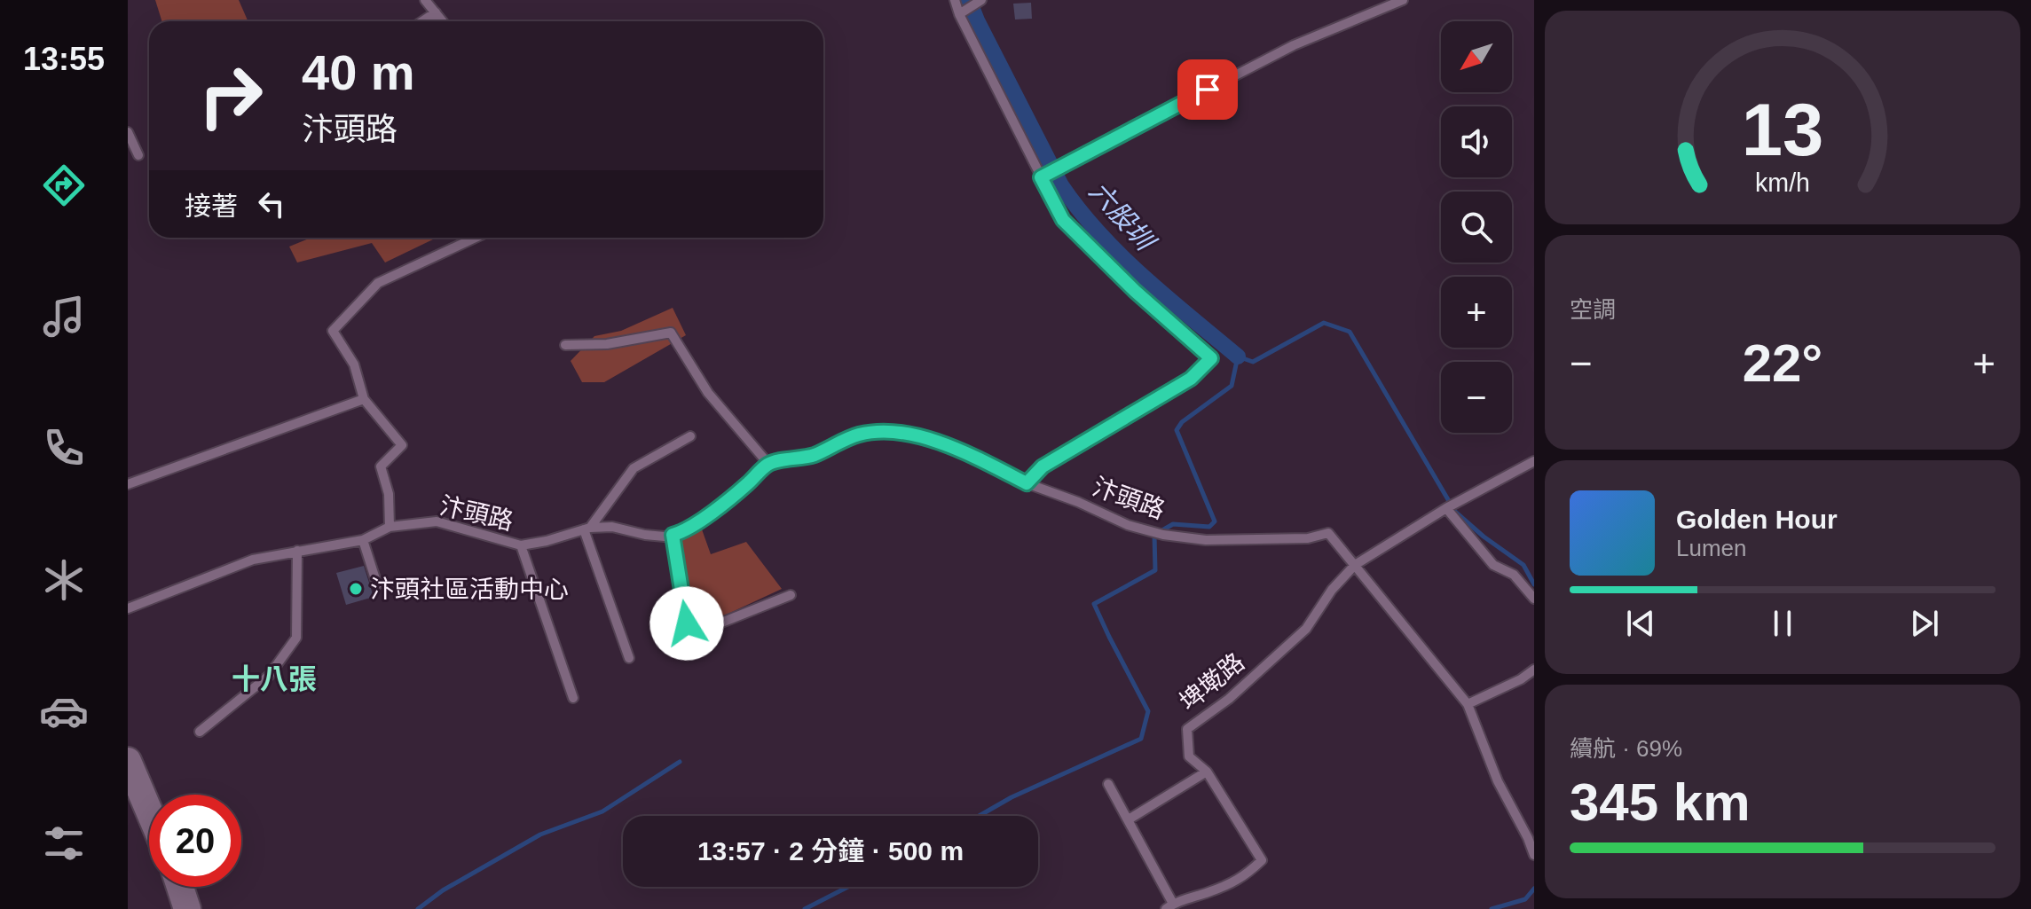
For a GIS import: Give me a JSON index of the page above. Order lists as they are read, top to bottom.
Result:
{
  "streets": {
    "lane": ["汴頭路", "埤墘路"]
  },
  "crossings": [
    ["汴頭路", "埤墘路"]
  ],
  "districts": ["十八張"],
  "water": ["六股圳"],
  "places": ["汴頭社區活動中心"],
  "north": "bottom left",
  "page": {
    "tabs": "13:55",
    "map_buttons": ["+", "−"],
    "turn": ["40 m", "汴頭路"],
    "then": "接著",
    "tile": [
      "空調",
      ["續航 · 69%", "345 km"]
    ],
    "heat": ["−", "22°", "+"],
    "song": ["Golden Hour", "Lumen"],
    "limit": "20",
    "trip": "13:57 · 2 分鐘 · 500 m",
    "gauge": ["13", "km/h"]
  }
}
